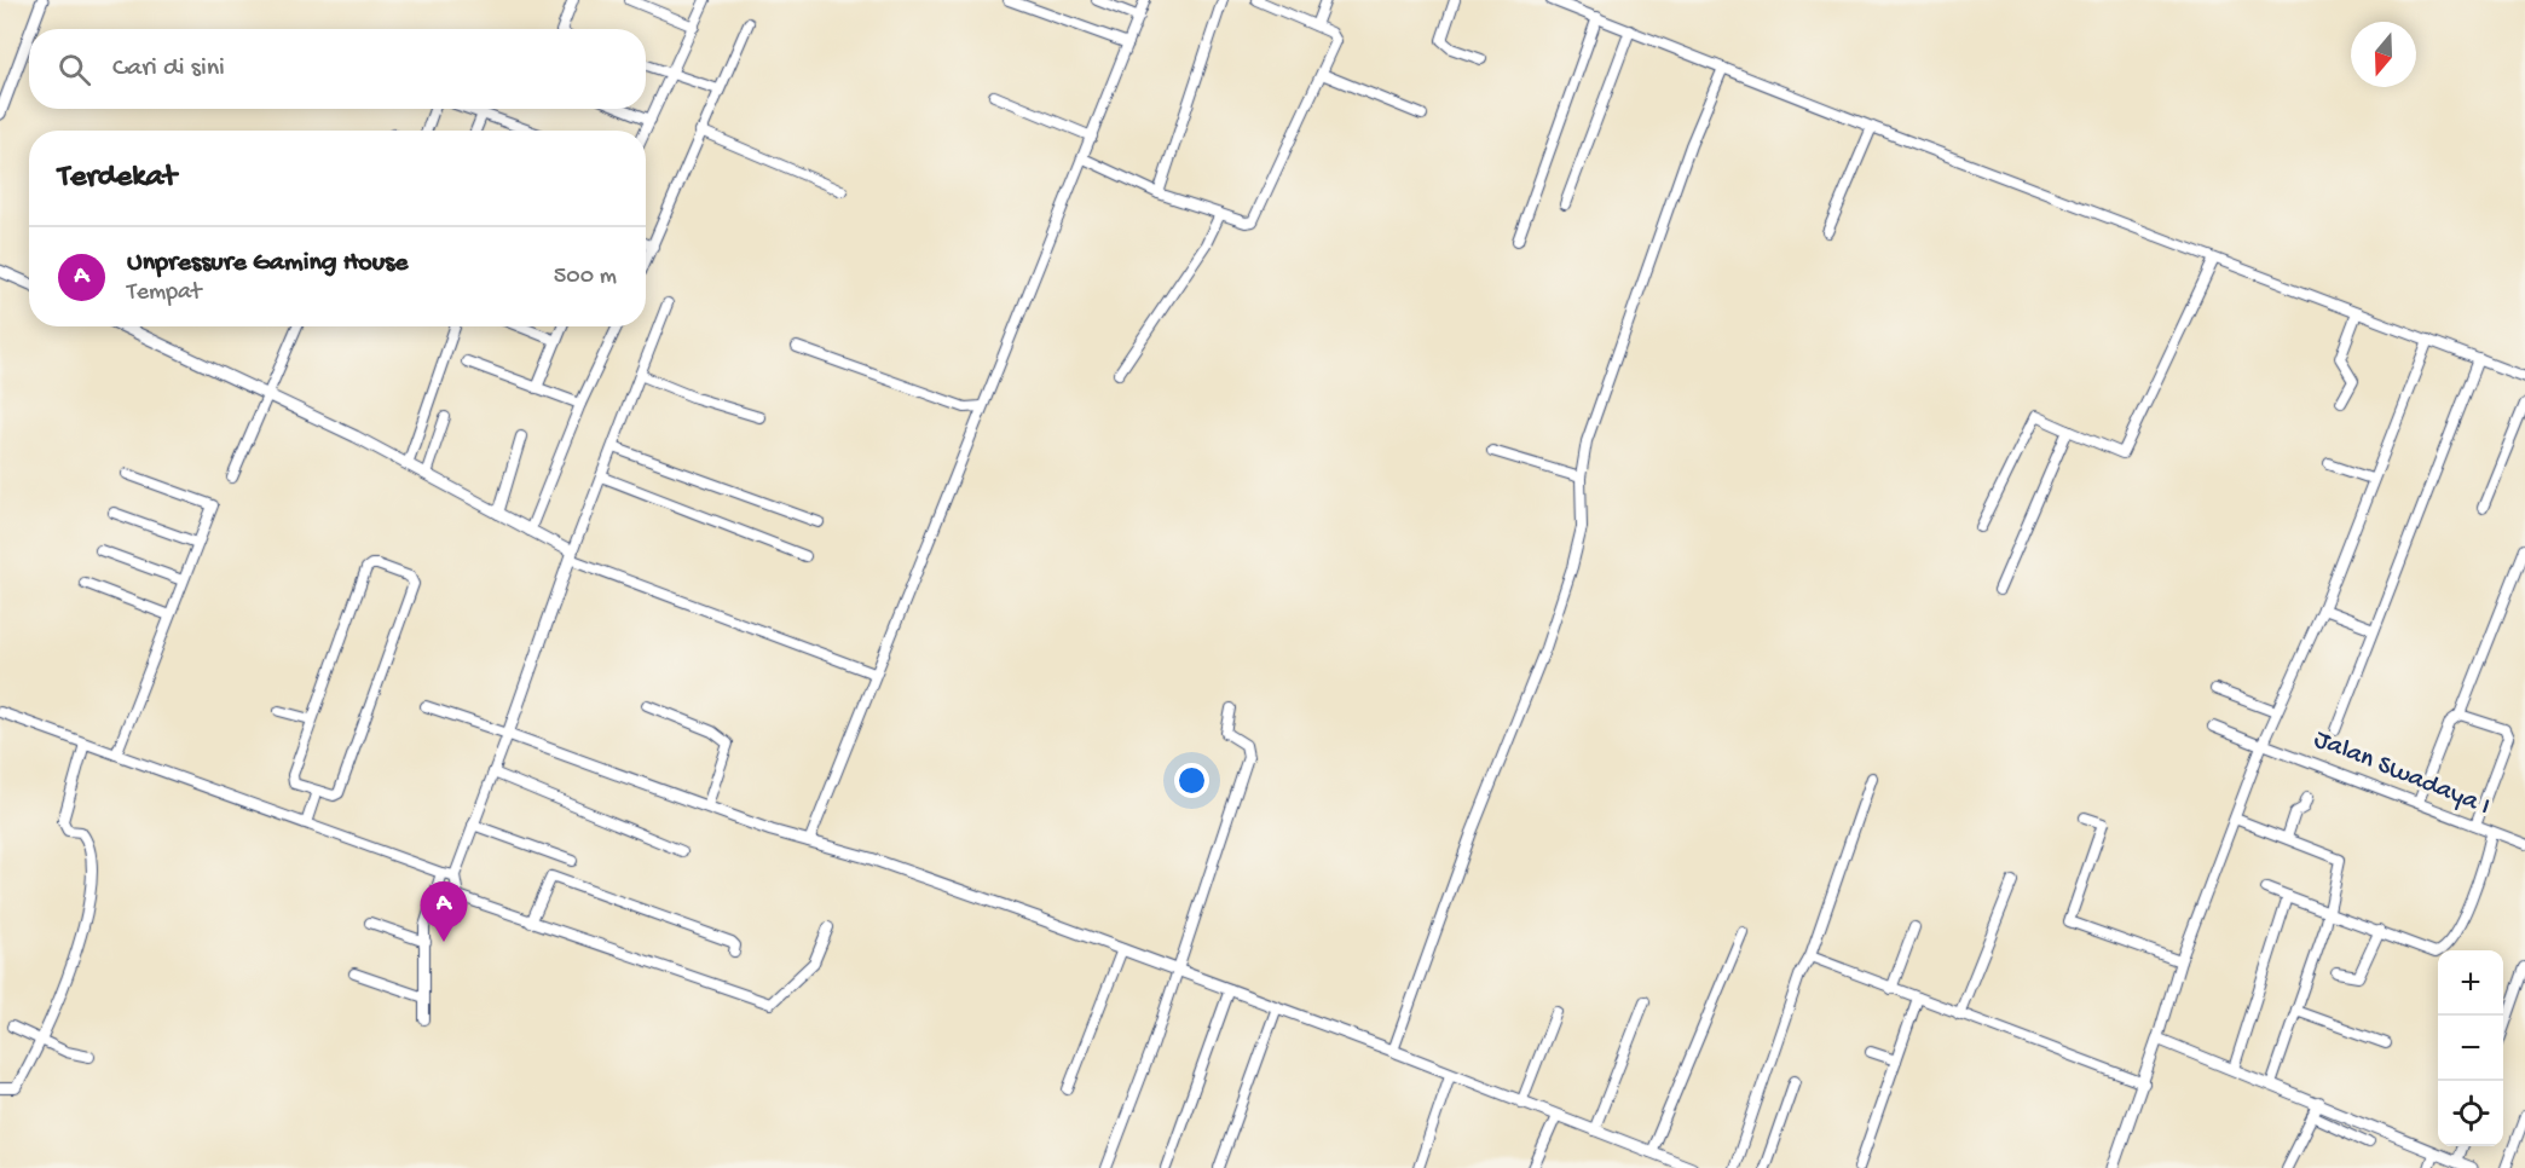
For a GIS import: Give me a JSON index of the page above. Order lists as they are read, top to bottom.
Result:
{
  "streets": {
    "street": ["Jalan Swadaya I"]
  },
  "north": "bottom",
  "page": {
    "search": "Cari di sini",
    "heading": "Terdekat",
    "list": [
      {
        "mark": "A",
        "name": "Unpressure Gaming House",
        "note": "Tempat",
        "value": "500 m"
      }
    ],
    "pins": "A",
    "map_buttons": ["+", "−"]
  }
}
